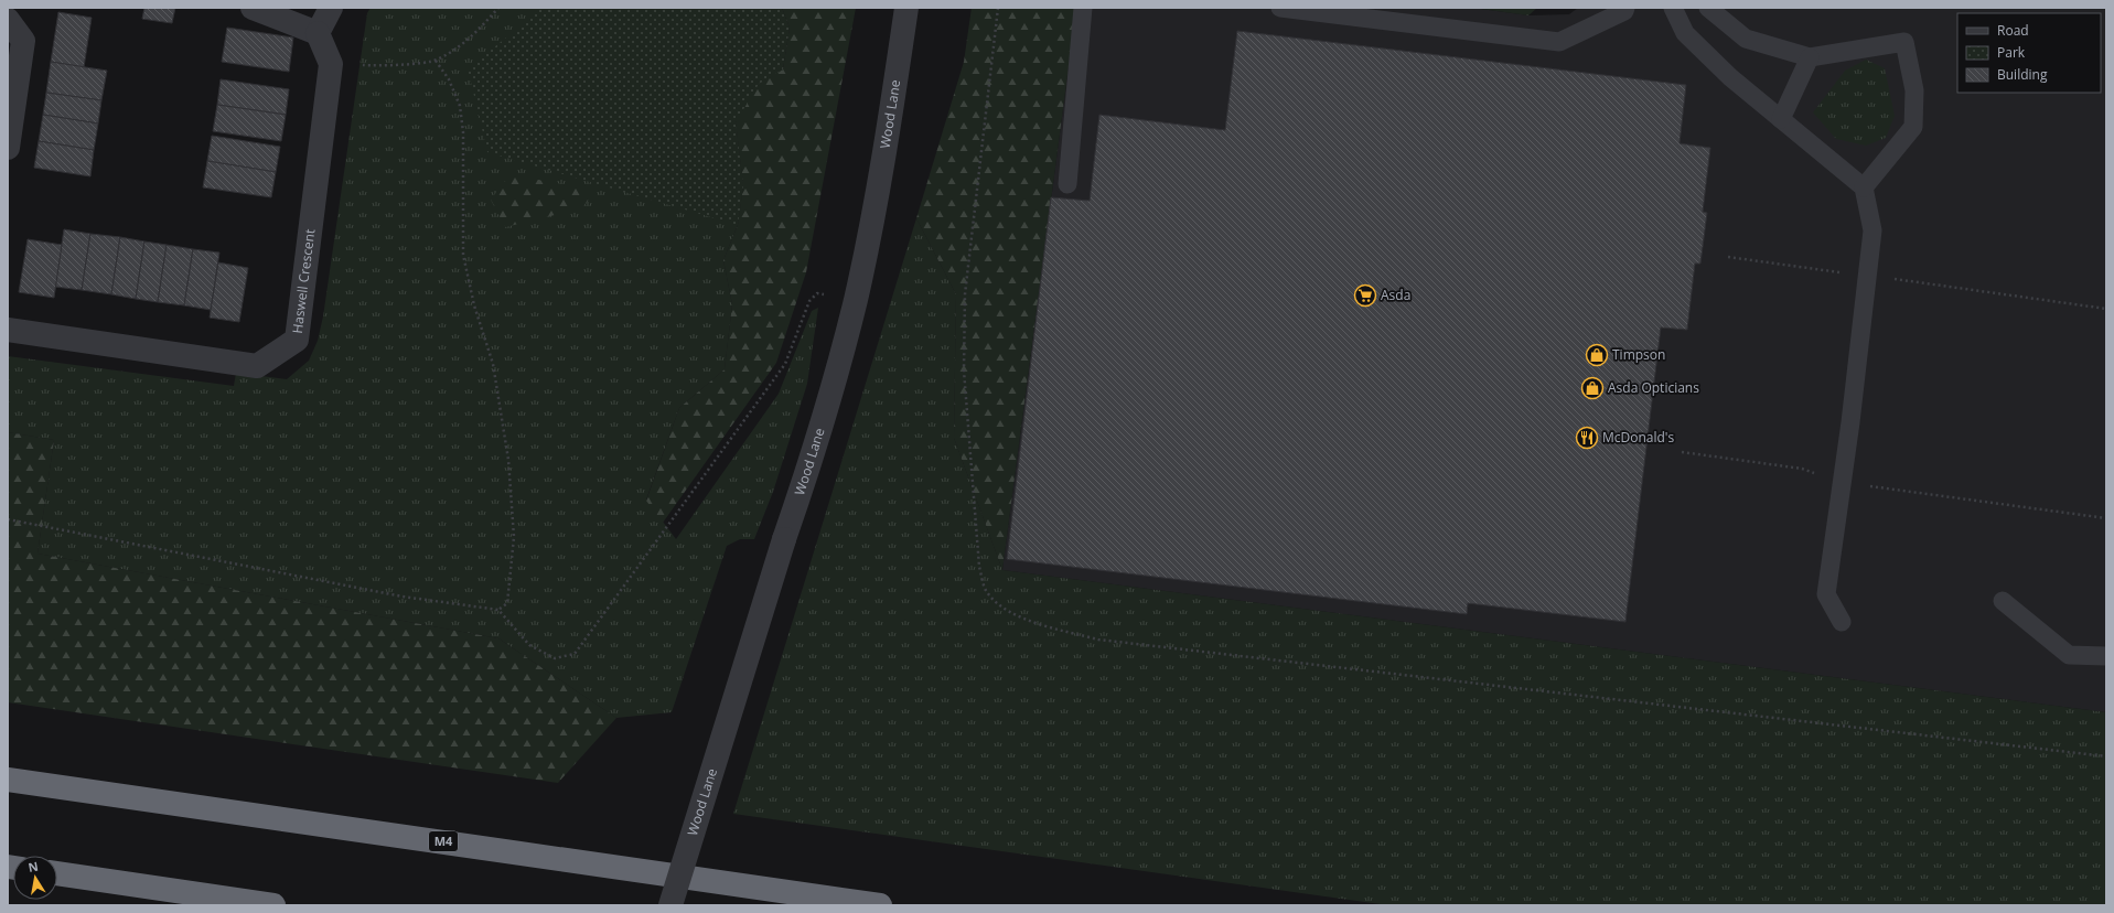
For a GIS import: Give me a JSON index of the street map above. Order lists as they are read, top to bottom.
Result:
{
  "streets": {
    "highway": ["M4"],
    "street": ["Wood Lane", "Haswell Crescent"]
  },
  "places": {
    "supermarket": ["Asda"],
    "shop": ["Timpson", "Asda Opticians"],
    "restaurant": ["McDonald's"]
  },
  "legend": ["Road", "Park", "Building"],
  "north": "top"
}
